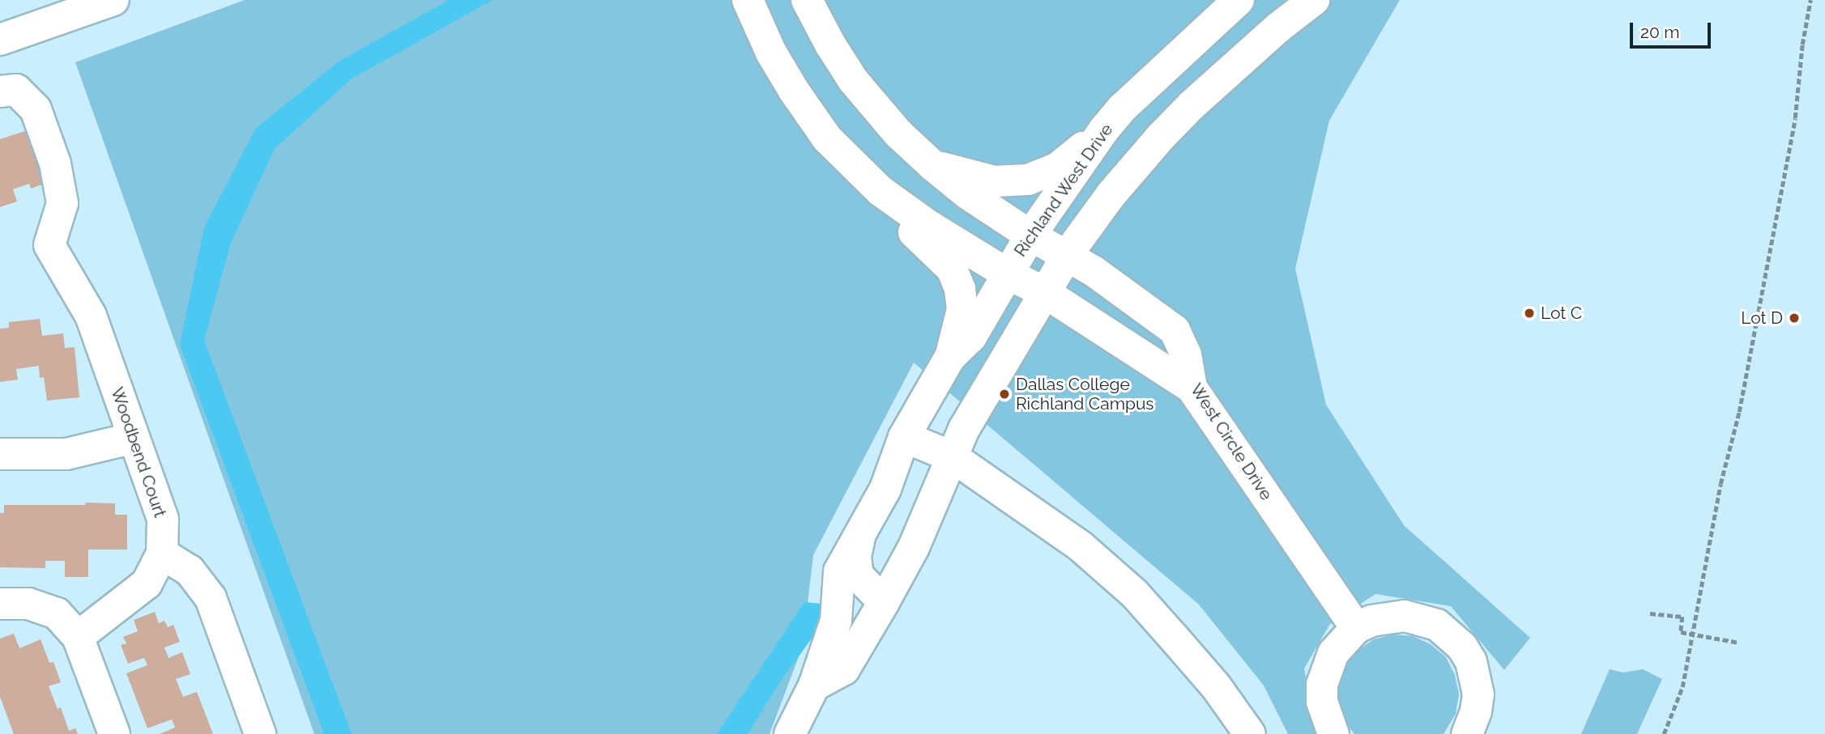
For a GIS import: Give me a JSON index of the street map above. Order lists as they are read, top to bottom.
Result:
{
  "streets": {
    "street": ["Richland West Drive", "West Circle Drive", "Woodbend Court"]
  },
  "crossings": [
    ["Richland West Drive", "West Circle Drive"]
  ],
  "places": ["Lot C", "Lot D", "Dallas College Richland Campus"],
  "scale_bar": "20 m"
}
